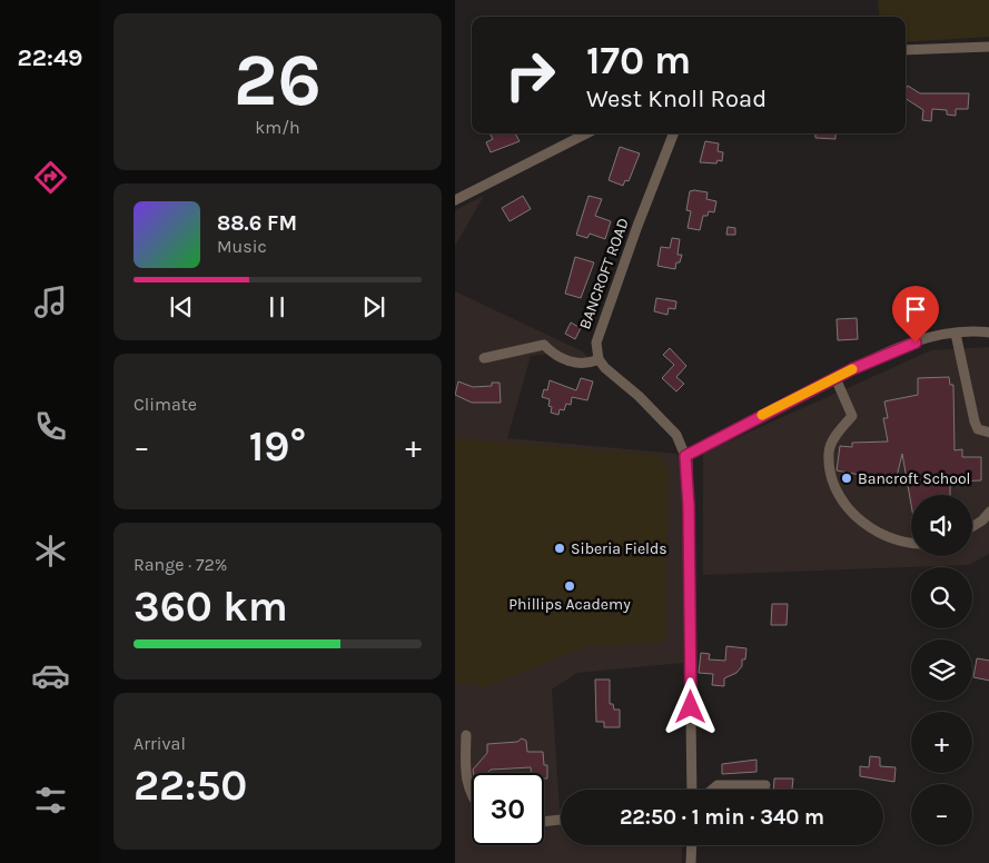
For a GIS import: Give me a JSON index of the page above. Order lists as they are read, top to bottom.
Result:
{
  "streets": {
    "street": ["BANCROFT ROAD"]
  },
  "places": ["Bancroft School", "Siberia Fields", "Phillips Academy"],
  "page": {
    "tabs": "22:49",
    "tile": [
      ["26", "km/h"],
      "Climate",
      ["Range · 72%", "360 km"],
      ["Arrival", "22:50"]
    ],
    "turn": ["170 m", "West Knoll Road"],
    "song": ["88.6 FM", "Music"],
    "heat": ["−", "19°", "+"],
    "map_buttons": ["+", "−"],
    "limit": "30",
    "trip": "22:50 · 1 min · 340 m"
  }
}
